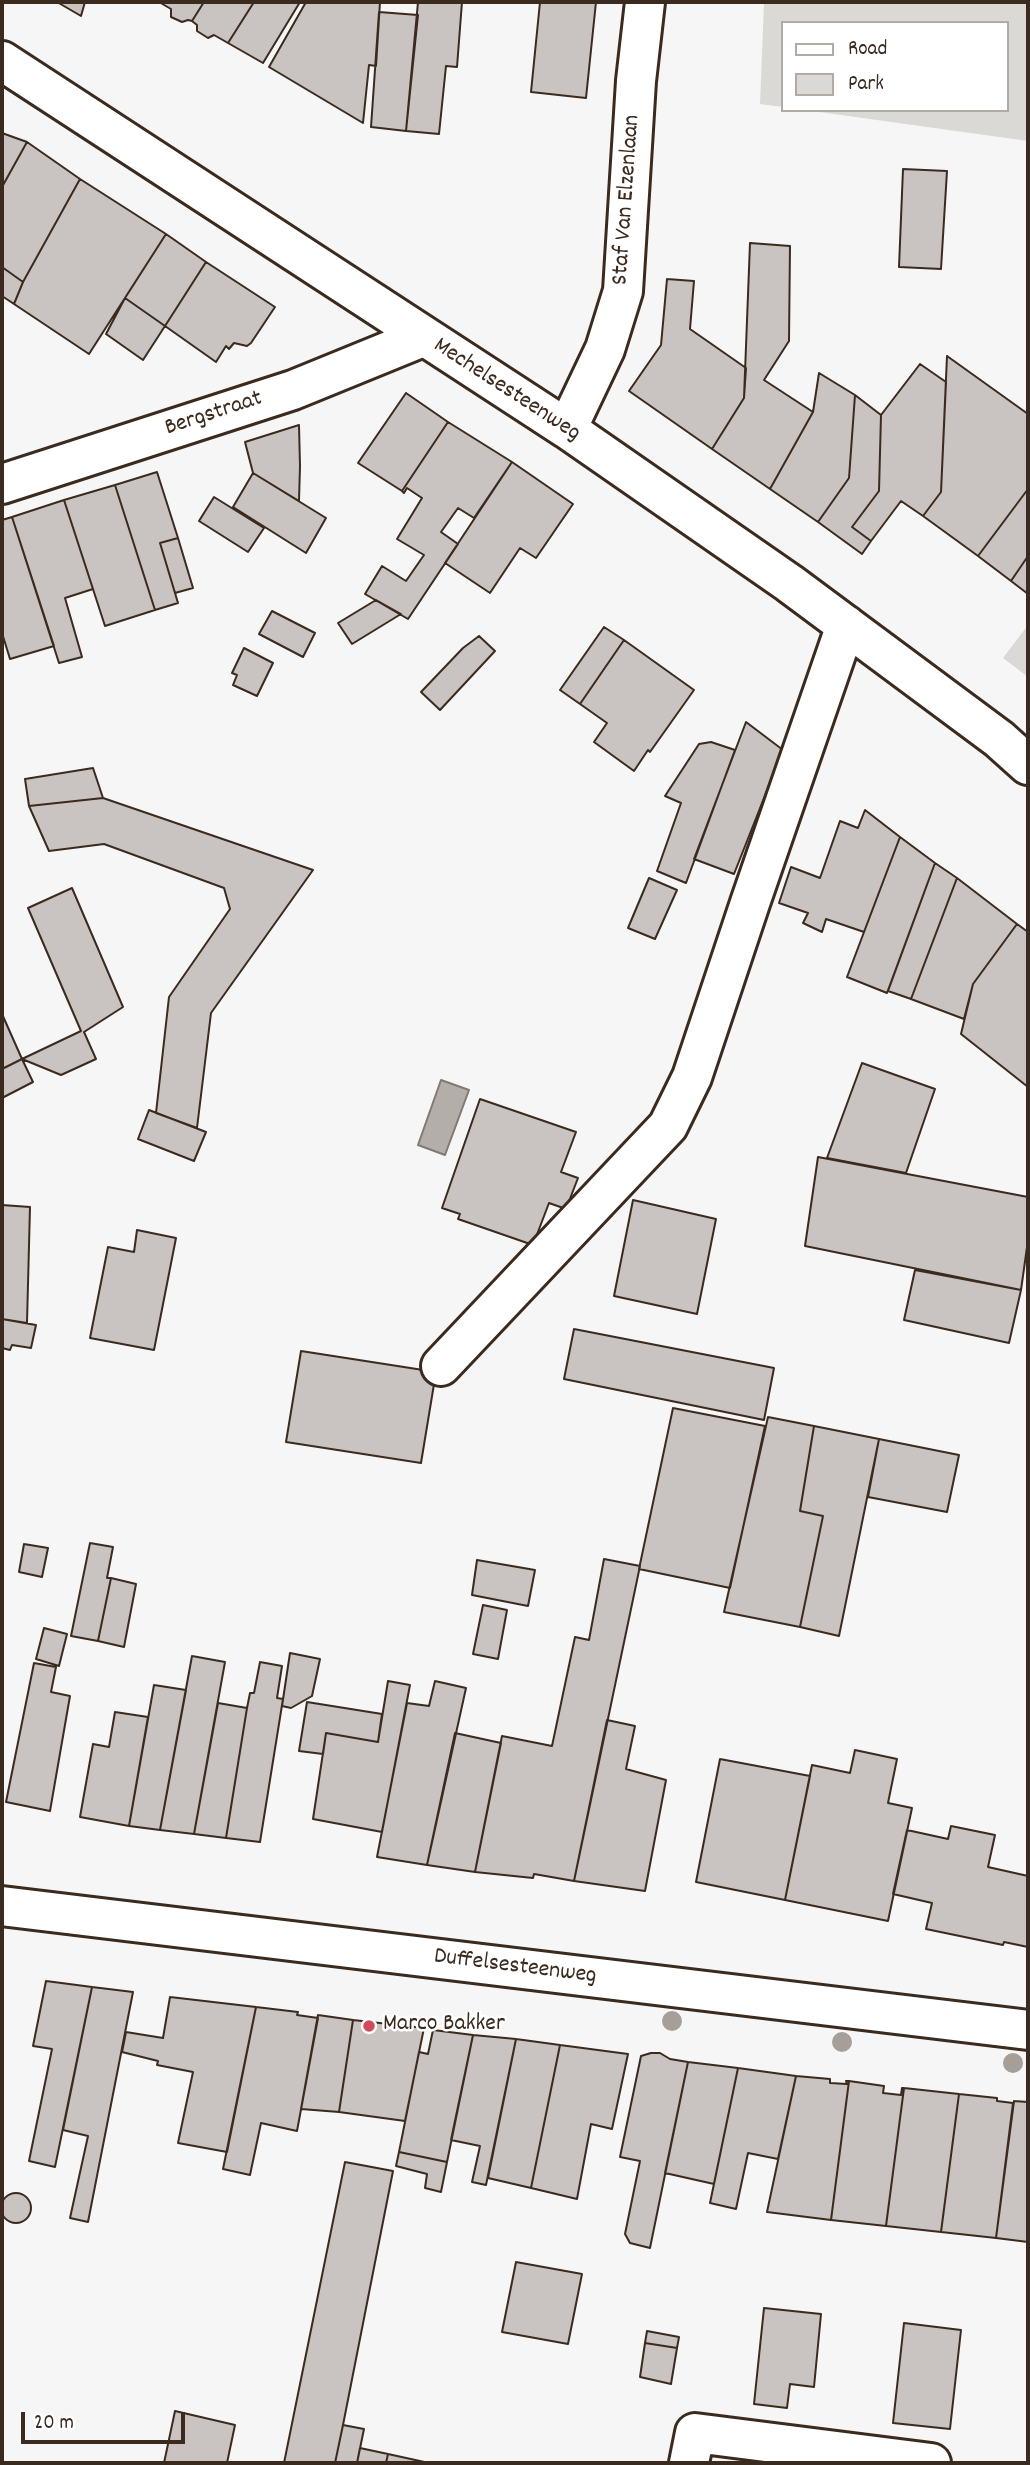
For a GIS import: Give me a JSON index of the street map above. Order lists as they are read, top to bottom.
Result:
{
  "streets": {
    "street": [
      "Staf Van Elzenlaan",
      "Mechelsesteenweg",
      "Bergstraat",
      "Duffelsesteenweg"
    ]
  },
  "crossings": [
    ["Staf Van Elzenlaan", "Mechelsesteenweg"],
    ["Mechelsesteenweg", "Bergstraat"]
  ],
  "places": ["Marco Bakker"],
  "legend": ["Road", "Park"],
  "scale_bar": "20 m"
}
